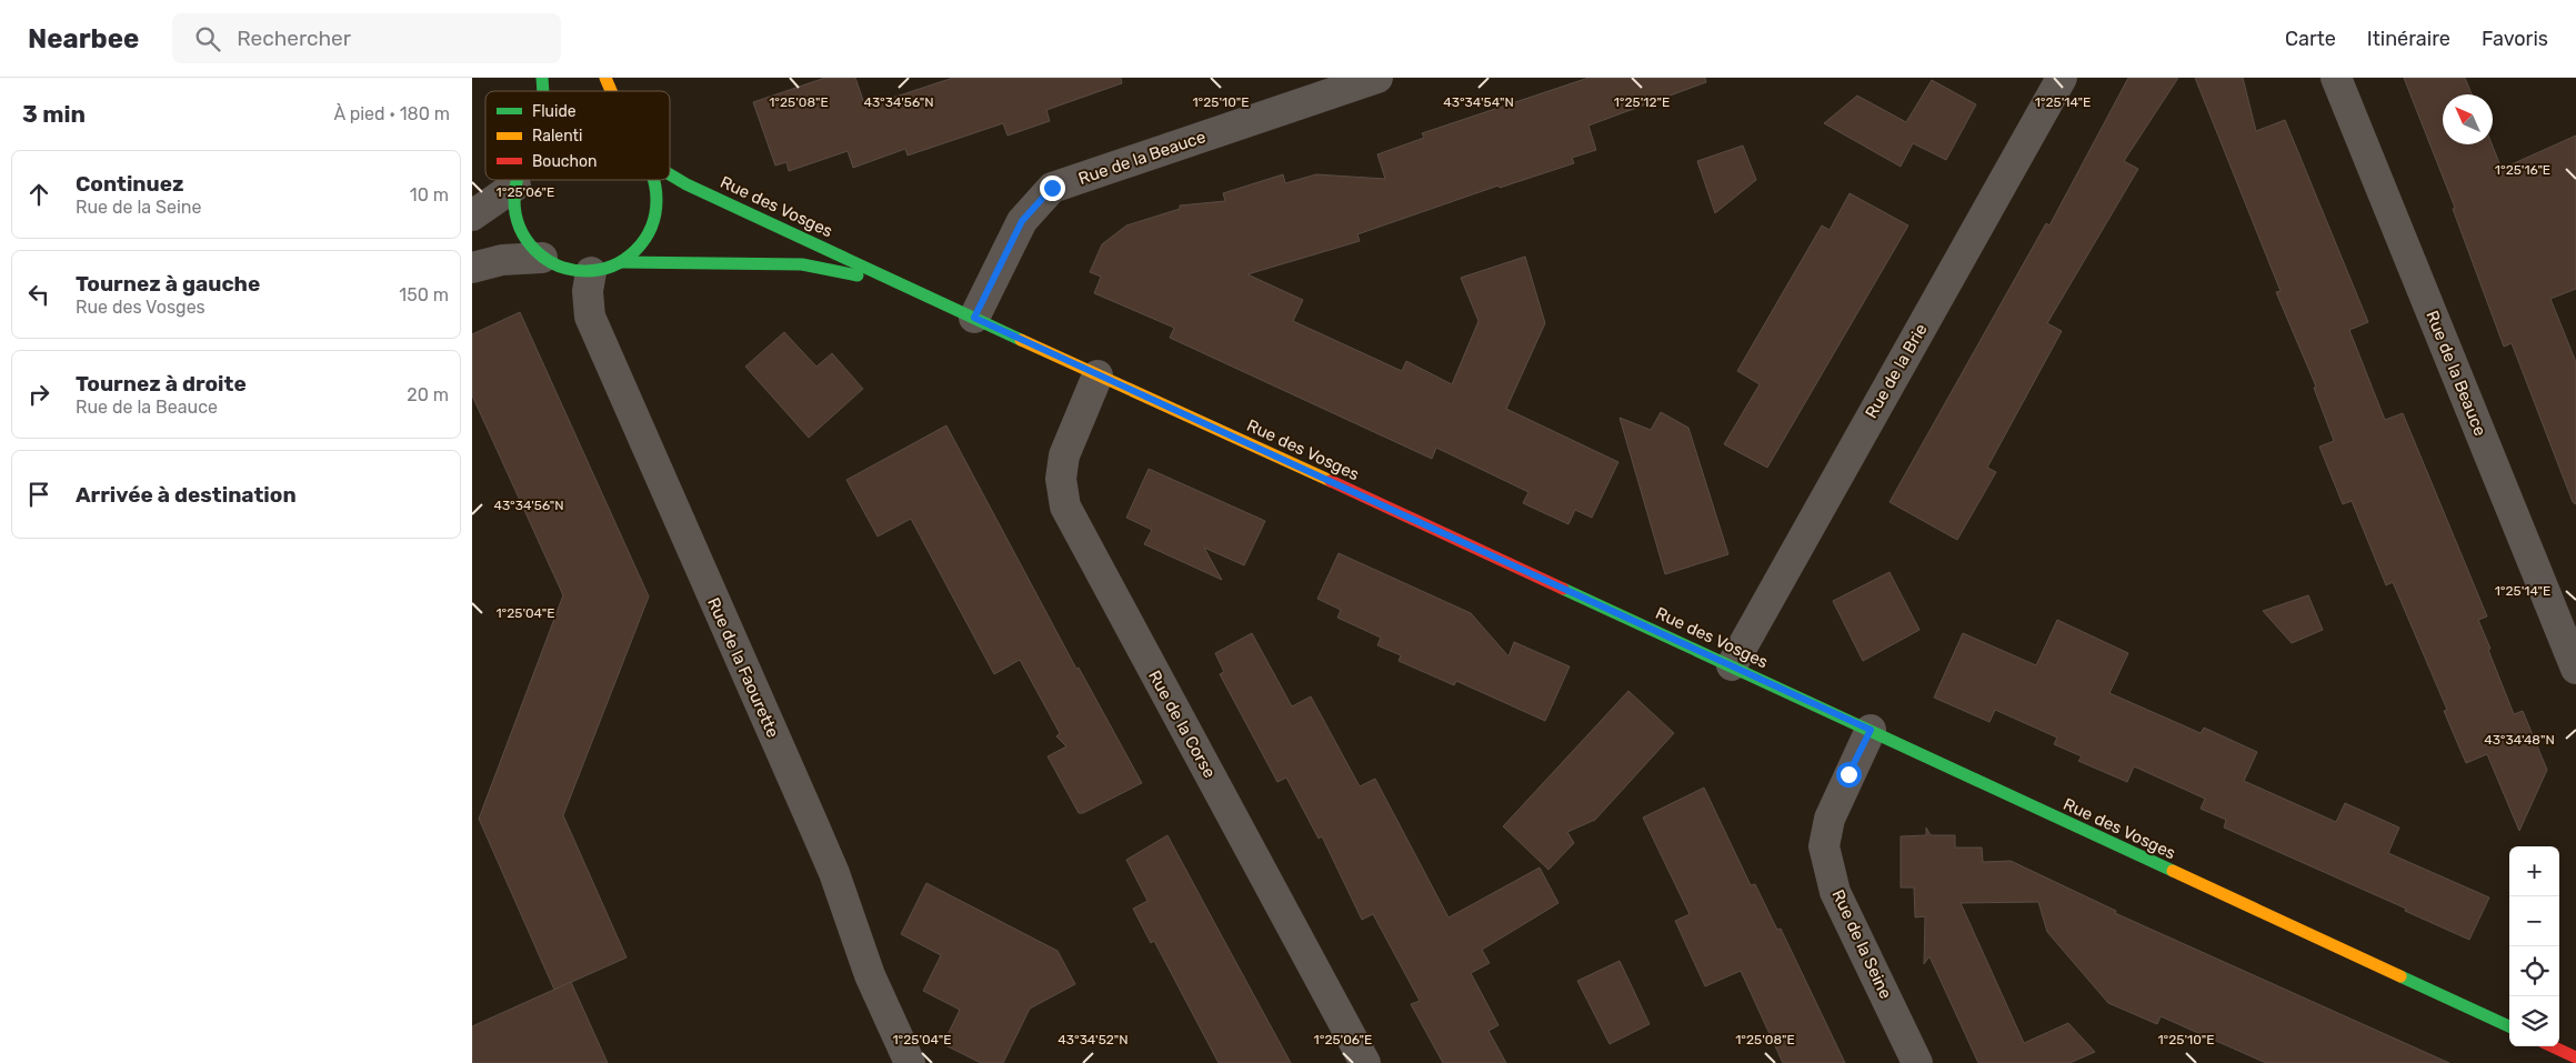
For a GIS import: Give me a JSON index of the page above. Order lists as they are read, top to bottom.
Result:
{
  "streets": {
    "street": [
      "Rue de la Beauce",
      "Rue des Vosges",
      "Rue de la Brie",
      "Rue de la Faourette",
      "Rue de la Corse",
      "Rue de la Seine"
    ]
  },
  "crossings": [
    ["Rue de la Beauce", "Rue des Vosges"],
    ["Rue des Vosges", "Rue de la Brie"],
    ["Rue des Vosges", "Rue de la Faourette"],
    ["Rue des Vosges", "Rue de la Corse"],
    ["Rue des Vosges", "Rue de la Seine"]
  ],
  "legend": ["Fluide", "Ralenti", "Bouchon"],
  "north": "top left",
  "page": {
    "header": "Nearbee",
    "search": "Rechercher",
    "nav": ["Carte", "Itinéraire", "Favoris"],
    "heading": ["3 min", "À pied · 180 m"],
    "list": [
      ["Continuez", "Rue de la Seine", "10 m"],
      ["Tournez à gauche", "Rue des Vosges", "150 m"],
      ["Tournez à droite", "Rue de la Beauce", "20 m"],
      "Arrivée à destination"
    ],
    "map_buttons": ["+", "−"]
  },
  "coordinates": [
    "1°25'08\"E",
    "1°25'10\"E",
    "43°34'54\"N",
    "1°25'12\"E",
    "1°25'14\"E",
    "43°34'56\"N",
    "1°25'16\"E",
    "1°25'06\"E",
    "1°25'04\"E",
    "43°34'48\"N",
    "43°34'52\"N"
  ]
}
